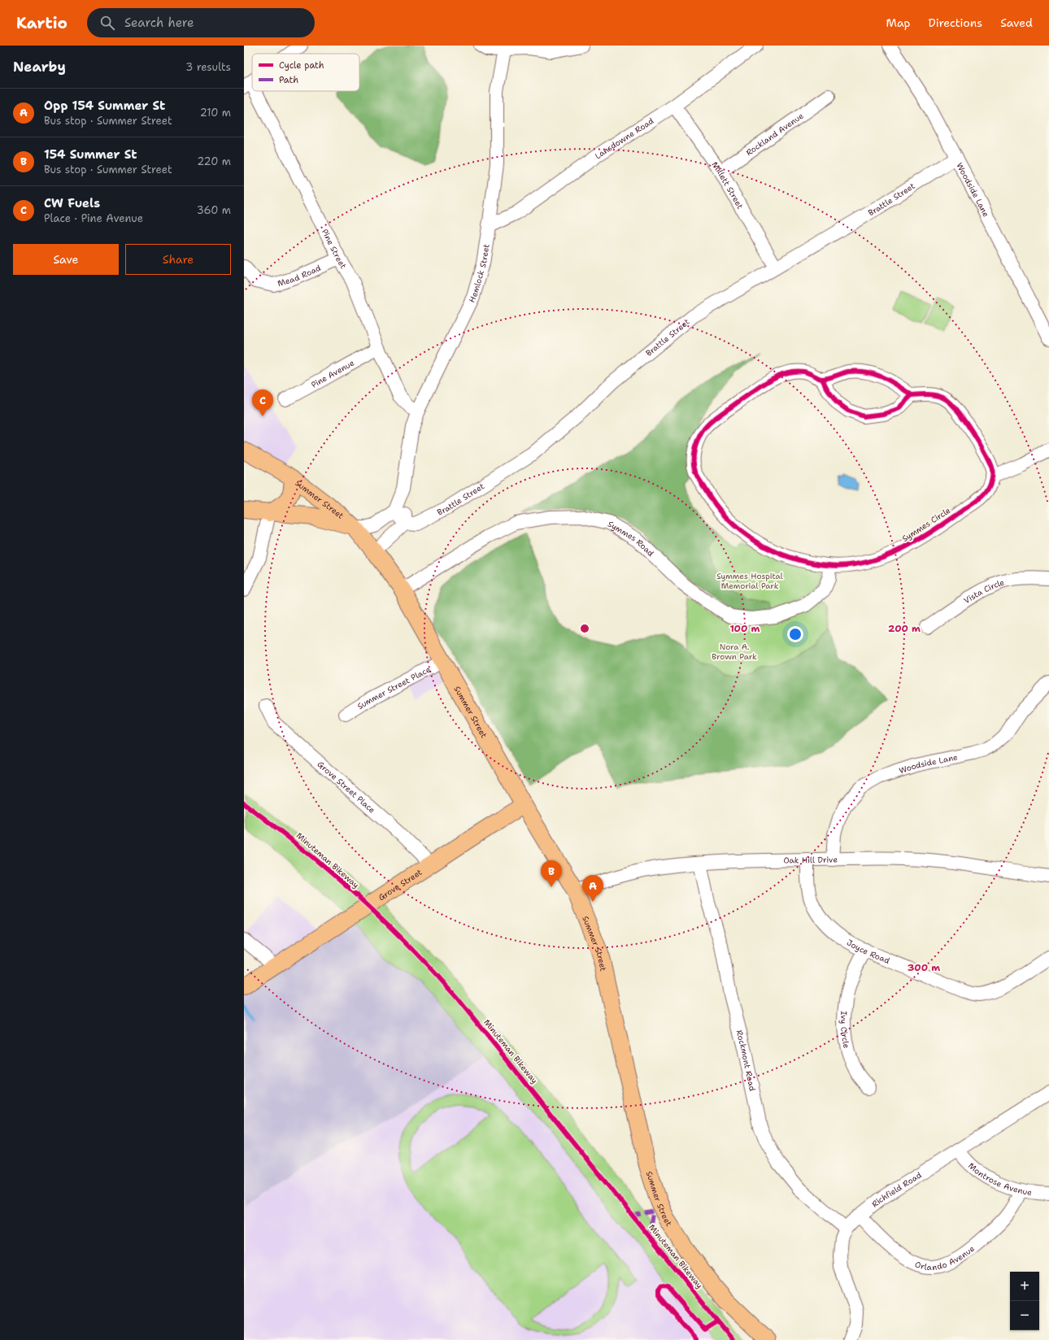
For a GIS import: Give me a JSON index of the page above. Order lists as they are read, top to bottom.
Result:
{
  "streets": {
    "main road": ["Summer Street", "Grove Street"],
    "street": [
      "Rockland Avenue",
      "Lansdowne Road",
      "Millett Street",
      "Woodside Lane",
      "Brattle Street",
      "Pine Street",
      "Hemlock Street",
      "Mead Road",
      "Pine Avenue",
      "Symmes Circle",
      "Symmes Road",
      "Vista Circle",
      "Summer Street Place",
      "Grove Street Place",
      "Oak Hill Drive",
      "Joyce Road",
      "Ivy Circle",
      "Rockmont Road",
      "Montrose Avenue",
      "Richfield Road",
      "Orlando Avenue"
    ],
    "cycle path": ["Minuteman Bikeway"]
  },
  "crossings": [
    ["Rockland Avenue", "Millett Street"],
    ["Lansdowne Road", "Millett Street"],
    ["Lansdowne Road", "Hemlock Street"],
    ["Millett Street", "Brattle Street"],
    ["Woodside Lane", "Brattle Street"],
    ["Woodside Lane", "Oak Hill Drive"],
    ["Brattle Street", "Hemlock Street"],
    ["Pine Street", "Hemlock Street"],
    ["Pine Street", "Mead Road"],
    ["Pine Street", "Pine Avenue"],
    ["Summer Street", "Symmes Road"],
    ["Summer Street", "Summer Street Place"],
    ["Summer Street", "Oak Hill Drive"],
    ["Summer Street", "Grove Street"],
    ["Symmes Circle", "Symmes Road"],
    ["Grove Street Place", "Grove Street"],
    ["Oak Hill Drive", "Joyce Road"],
    ["Oak Hill Drive", "Rockmont Road"],
    ["Joyce Road", "Ivy Circle"],
    ["Rockmont Road", "Richfield Road"],
    ["Montrose Avenue", "Richfield Road"],
    ["Montrose Avenue", "Orlando Avenue"],
    ["Richfield Road", "Orlando Avenue"]
  ],
  "parks": ["Symmes Hospital Memorial Park", "Nora A. Brown Park"],
  "legend": ["Cycle path", "Path"],
  "page": {
    "header": "Kartio",
    "search": "Search here",
    "nav": ["Map", "Directions", "Saved"],
    "heading": ["Nearby", "3 results"],
    "list": [
      {
        "mark": "A",
        "name": "Opp 154 Summer St",
        "note": "Bus stop · Summer Street",
        "value": "210 m"
      },
      {
        "mark": "B",
        "name": "154 Summer St",
        "note": "Bus stop · Summer Street",
        "value": "220 m"
      },
      {
        "mark": "C",
        "name": "CW Fuels",
        "note": "Place · Pine Avenue",
        "value": "360 m"
      }
    ],
    "buttons": ["Save", "Share"],
    "pins": ["C", "B", "A"],
    "map_buttons": ["+", "−"]
  },
  "rings": ["100 m", "200 m", "300 m"]
}
